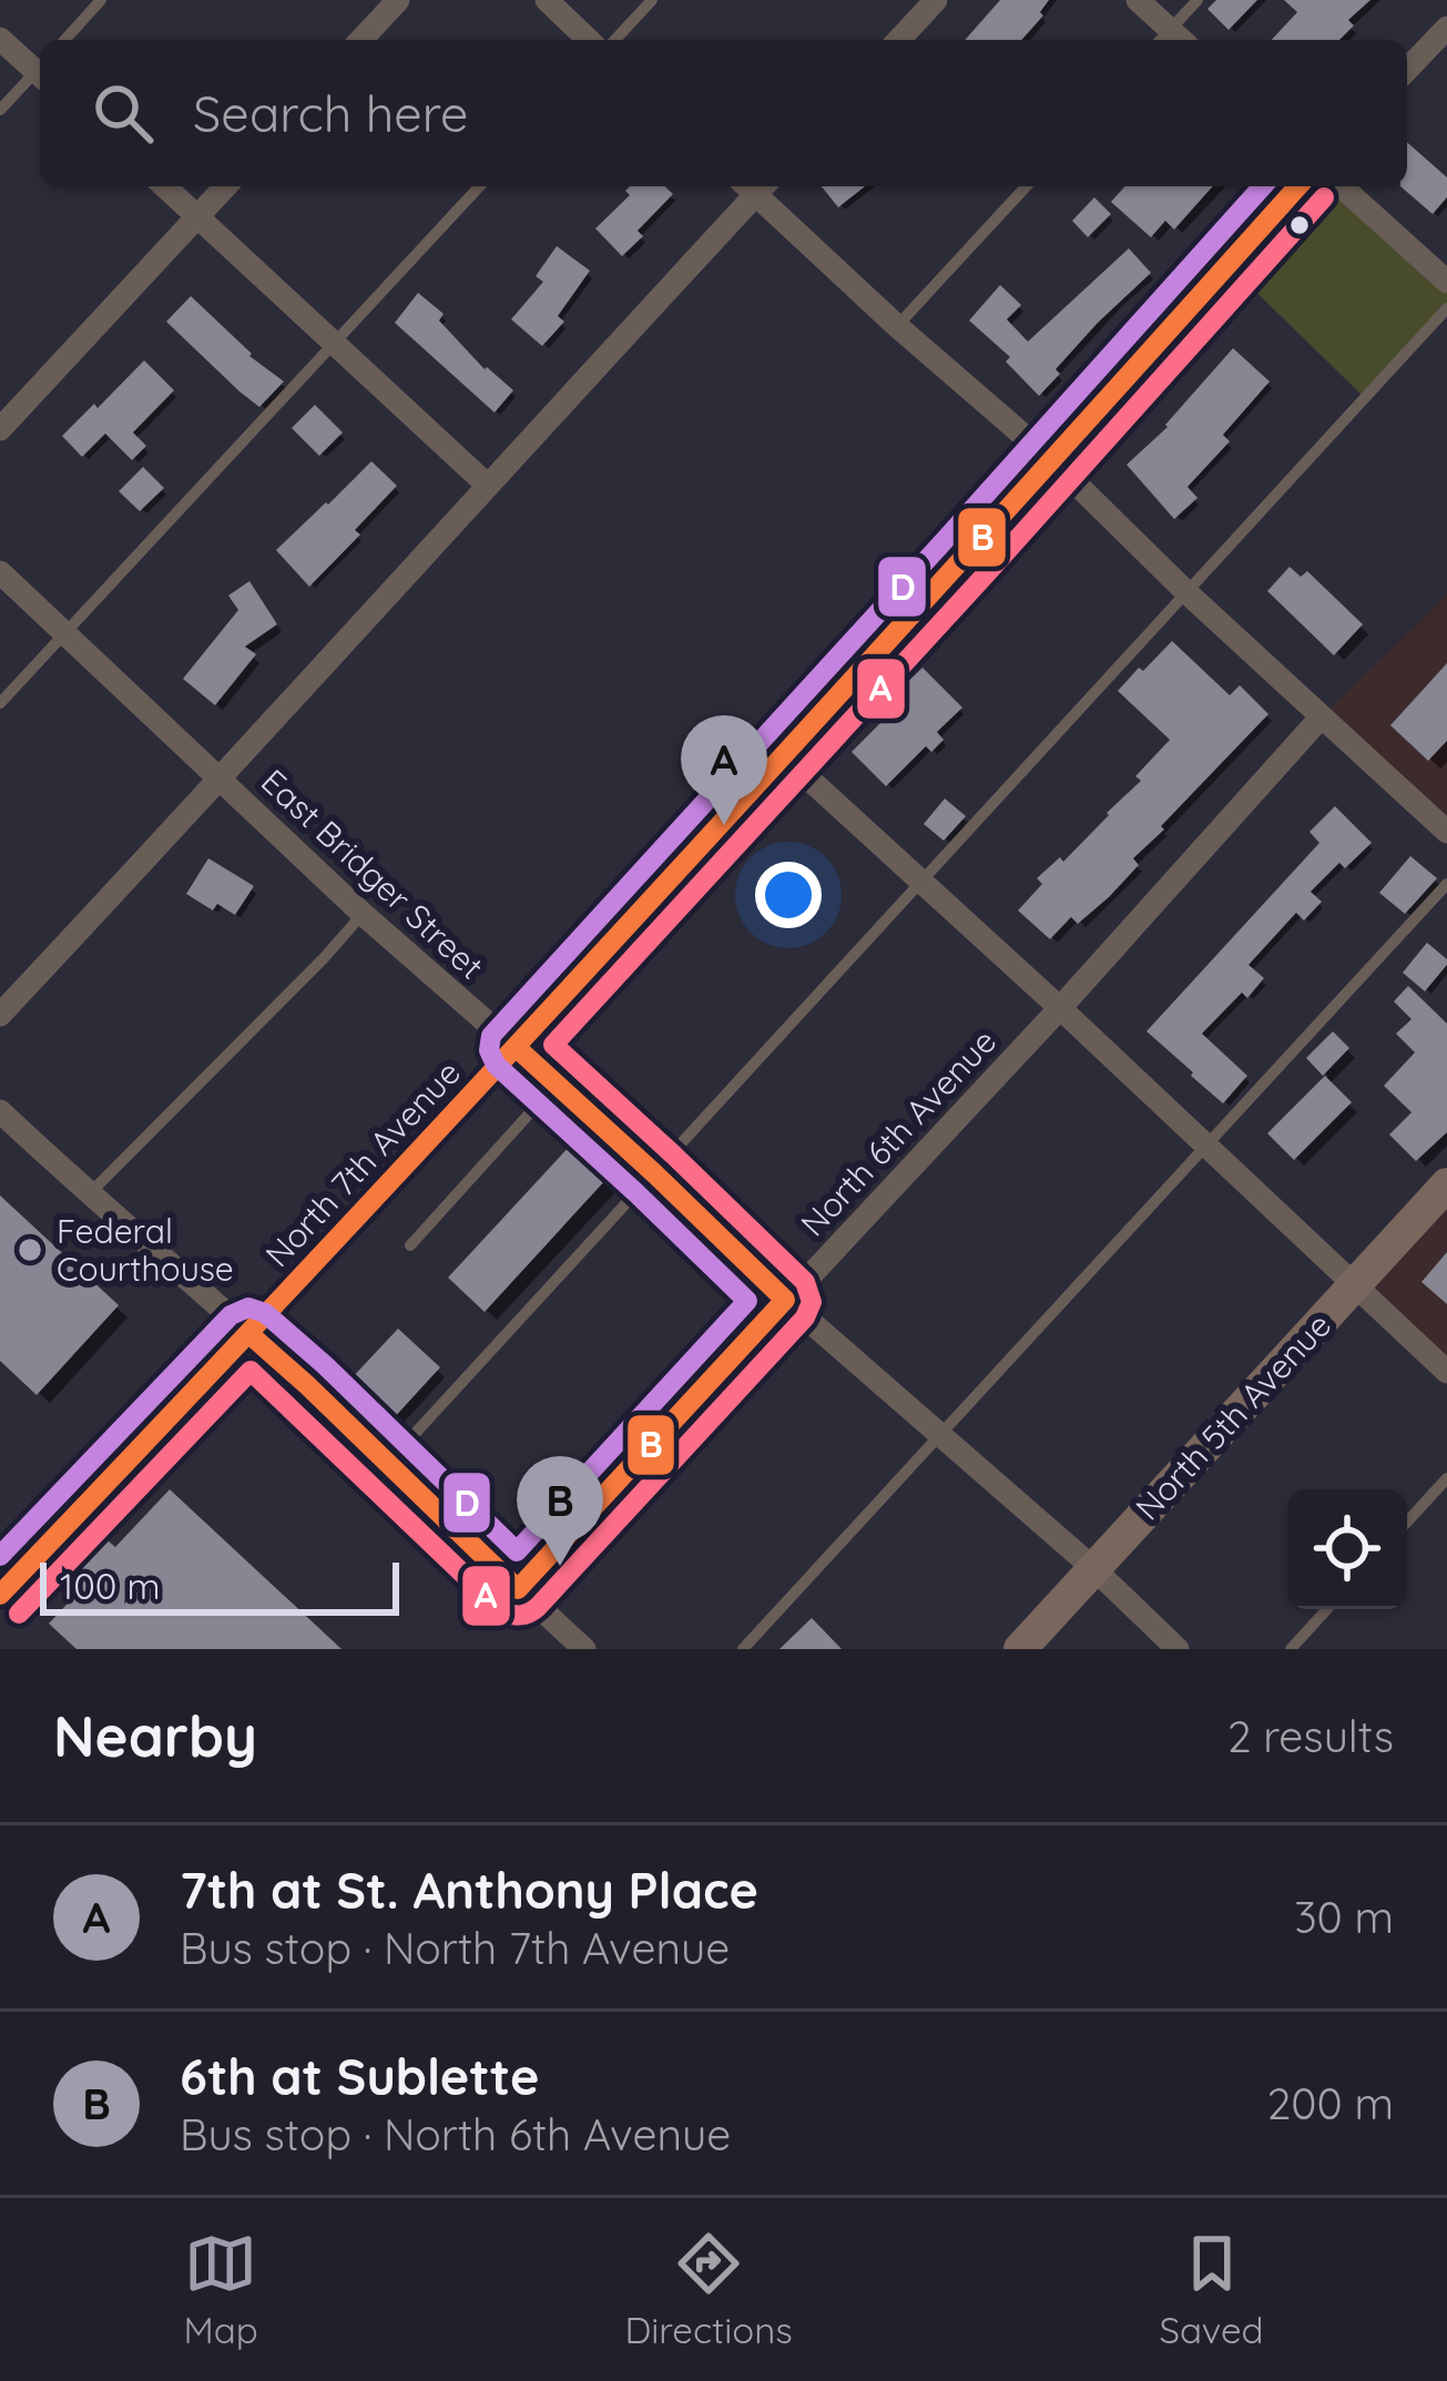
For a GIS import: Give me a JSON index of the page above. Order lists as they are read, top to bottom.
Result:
{
  "streets": {
    "main road": ["North 5th Avenue"],
    "street": ["East Bridger Street", "North 6th Avenue", "North 7th Avenue"]
  },
  "crossings": [
    ["East Bridger Street", "North 6th Avenue"],
    ["East Bridger Street", "North 7th Avenue"],
    ["East Bridger Street", "North 5th Avenue"]
  ],
  "places": ["Federal Courthouse"],
  "lines": ["transit line B", "transit line D", "transit line A"],
  "scale_bar": "100 m",
  "page": {
    "search": "Search here",
    "pins": ["A", "B"],
    "scale": "100 m",
    "heading": ["Nearby", "2 results"],
    "list": [
      {
        "mark": "A",
        "name": "7th at St. Anthony Place",
        "note": "Bus stop · North 7th Avenue",
        "value": "30 m"
      },
      {
        "mark": "B",
        "name": "6th at Sublette",
        "note": "Bus stop · North 6th Avenue",
        "value": "200 m"
      }
    ],
    "nav": ["Map", "Directions", "Saved"]
  }
}
